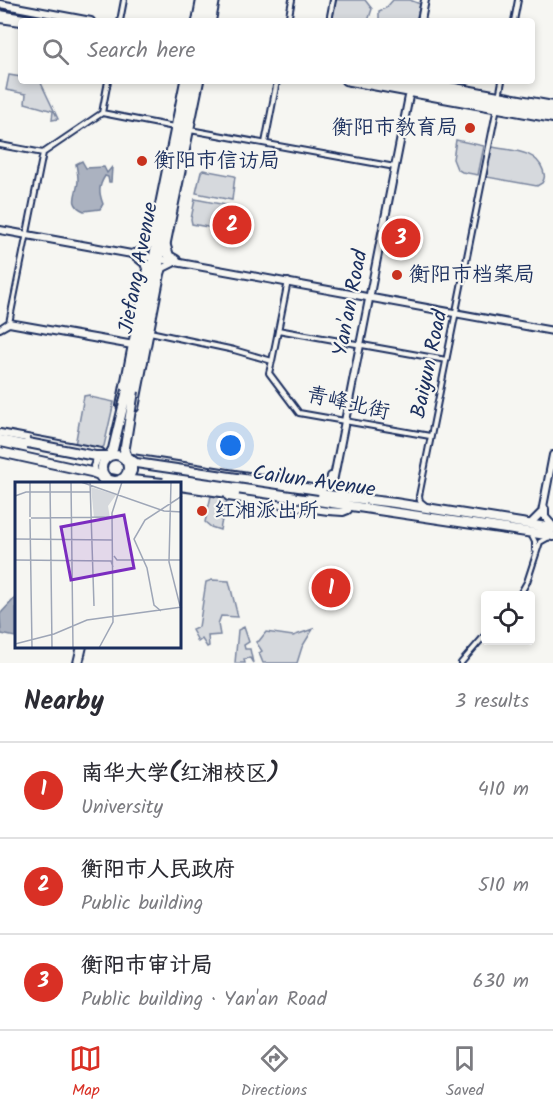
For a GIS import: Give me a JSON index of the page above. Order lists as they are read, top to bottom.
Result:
{
  "streets": {
    "highway": ["Jiefang Avenue", "Cailun Avenue"],
    "main road": ["Yan'an Road"],
    "street": ["Baiyun Road", "青峰北街"]
  },
  "crossings": [
    ["Yan'an Road", "青峰北街"],
    ["Baiyun Road", "青峰北街"],
    ["Baiyun Road", "Cailun Avenue"]
  ],
  "places": [
    "衡阳市教育局",
    "衡阳市信访局",
    "衡阳市档案局",
    "红湘派出所"
  ],
  "page": {
    "search": "Search here",
    "pins": ["2", "3", "1"],
    "heading": ["Nearby", "3 results"],
    "list": [
      {
        "mark": "1",
        "name": "南华大学(红湘校区)",
        "note": "University",
        "value": "410 m"
      },
      {
        "mark": "2",
        "name": "衡阳市人民政府",
        "note": "Public building",
        "value": "510 m"
      },
      {
        "mark": "3",
        "name": "衡阳市审计局",
        "note": "Public building · Yan'an Road",
        "value": "630 m"
      }
    ],
    "nav": ["Map", "Directions", "Saved"]
  }
}
